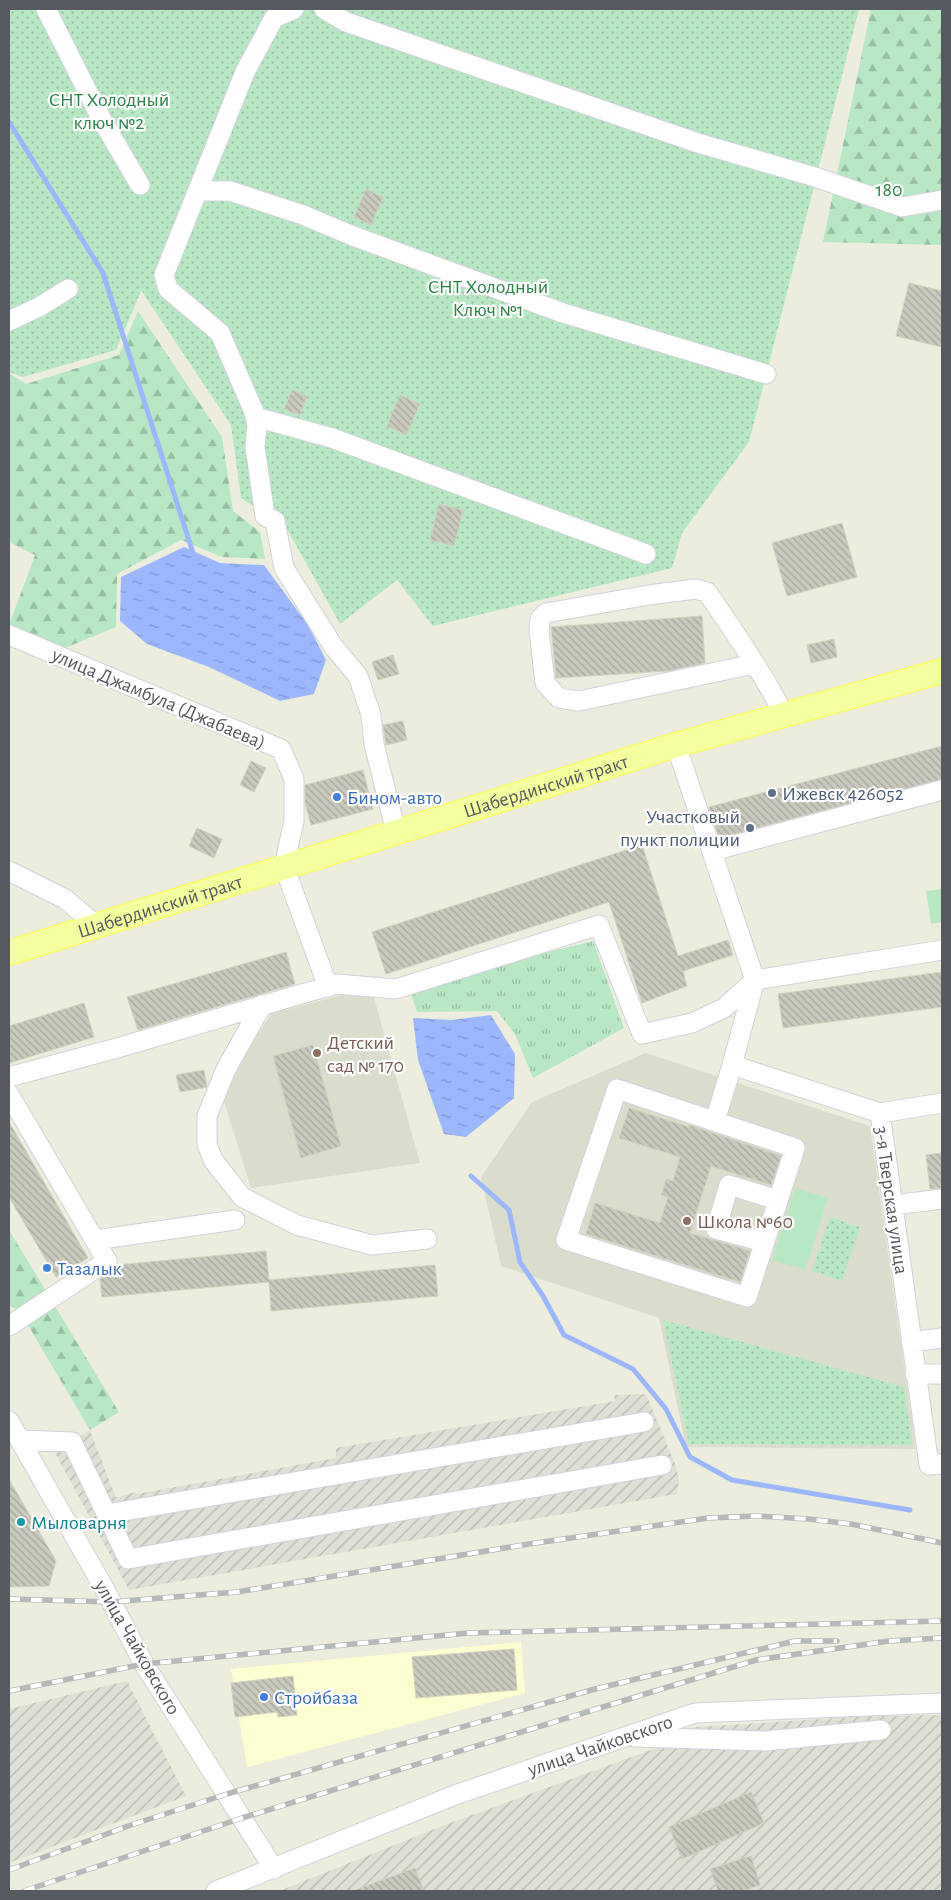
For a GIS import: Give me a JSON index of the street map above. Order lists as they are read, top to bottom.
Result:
{
  "streets": {
    "main road": ["Шабердинский тракт"],
    "street": ["улица Джамбула (Джабаева)", "3-я Тверская улица", "улица Чайковского"]
  },
  "crossings": [
    ["улица Джамбула (Джабаева)", "Шабердинский тракт"]
  ],
  "parks": ["СНТ Холодный ключ №2", "180", "СНТ Холодный Ключ №1"],
  "places": [
    "Ижевск 426052",
    "Бином-авто",
    "Участковый пункт полиции",
    "Детский сад № 170",
    "Школа №60",
    "Тазалык",
    "Мыловарня",
    "Стройбаза"
  ]
}
